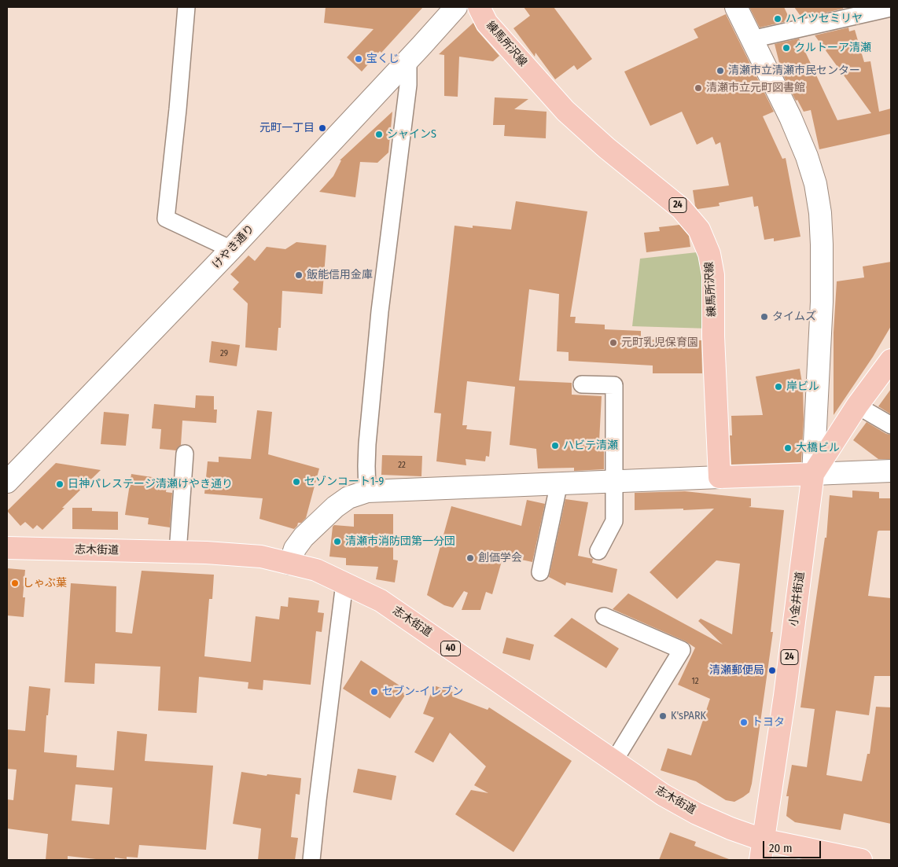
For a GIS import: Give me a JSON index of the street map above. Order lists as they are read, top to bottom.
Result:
{
  "streets": {
    "main road": [
      "練馬所沢線",
      "24",
      "志木街道",
      "小金井街道",
      "40"
    ],
    "street": ["けやき通り"]
  },
  "crossings": [
    ["志木街道", "小金井街道"]
  ],
  "places": [
    "ハイツセミリヤ",
    "クルトーア清瀬",
    "宝くじ",
    "清瀬市立清瀬市民センター",
    "清瀬市立元町図書館",
    "元町一丁目",
    "シャインS",
    "飯能信用金庫",
    "タイムズ",
    "元町乳児保育園",
    "岸ビル",
    "ハビテ清瀬",
    "大橋ビル",
    "セゾンコート1-9",
    "日神パレステージ清瀬けやき通り",
    "清瀬市消防団第一分団",
    "創価学会",
    "しゃぶ葉",
    "清瀬郵便局",
    "セブン-イレブン",
    "K'sPARK",
    "トヨタ"
  ],
  "house_numbers": ["29", "22", "12"],
  "scale_bar": "20 m"
}
